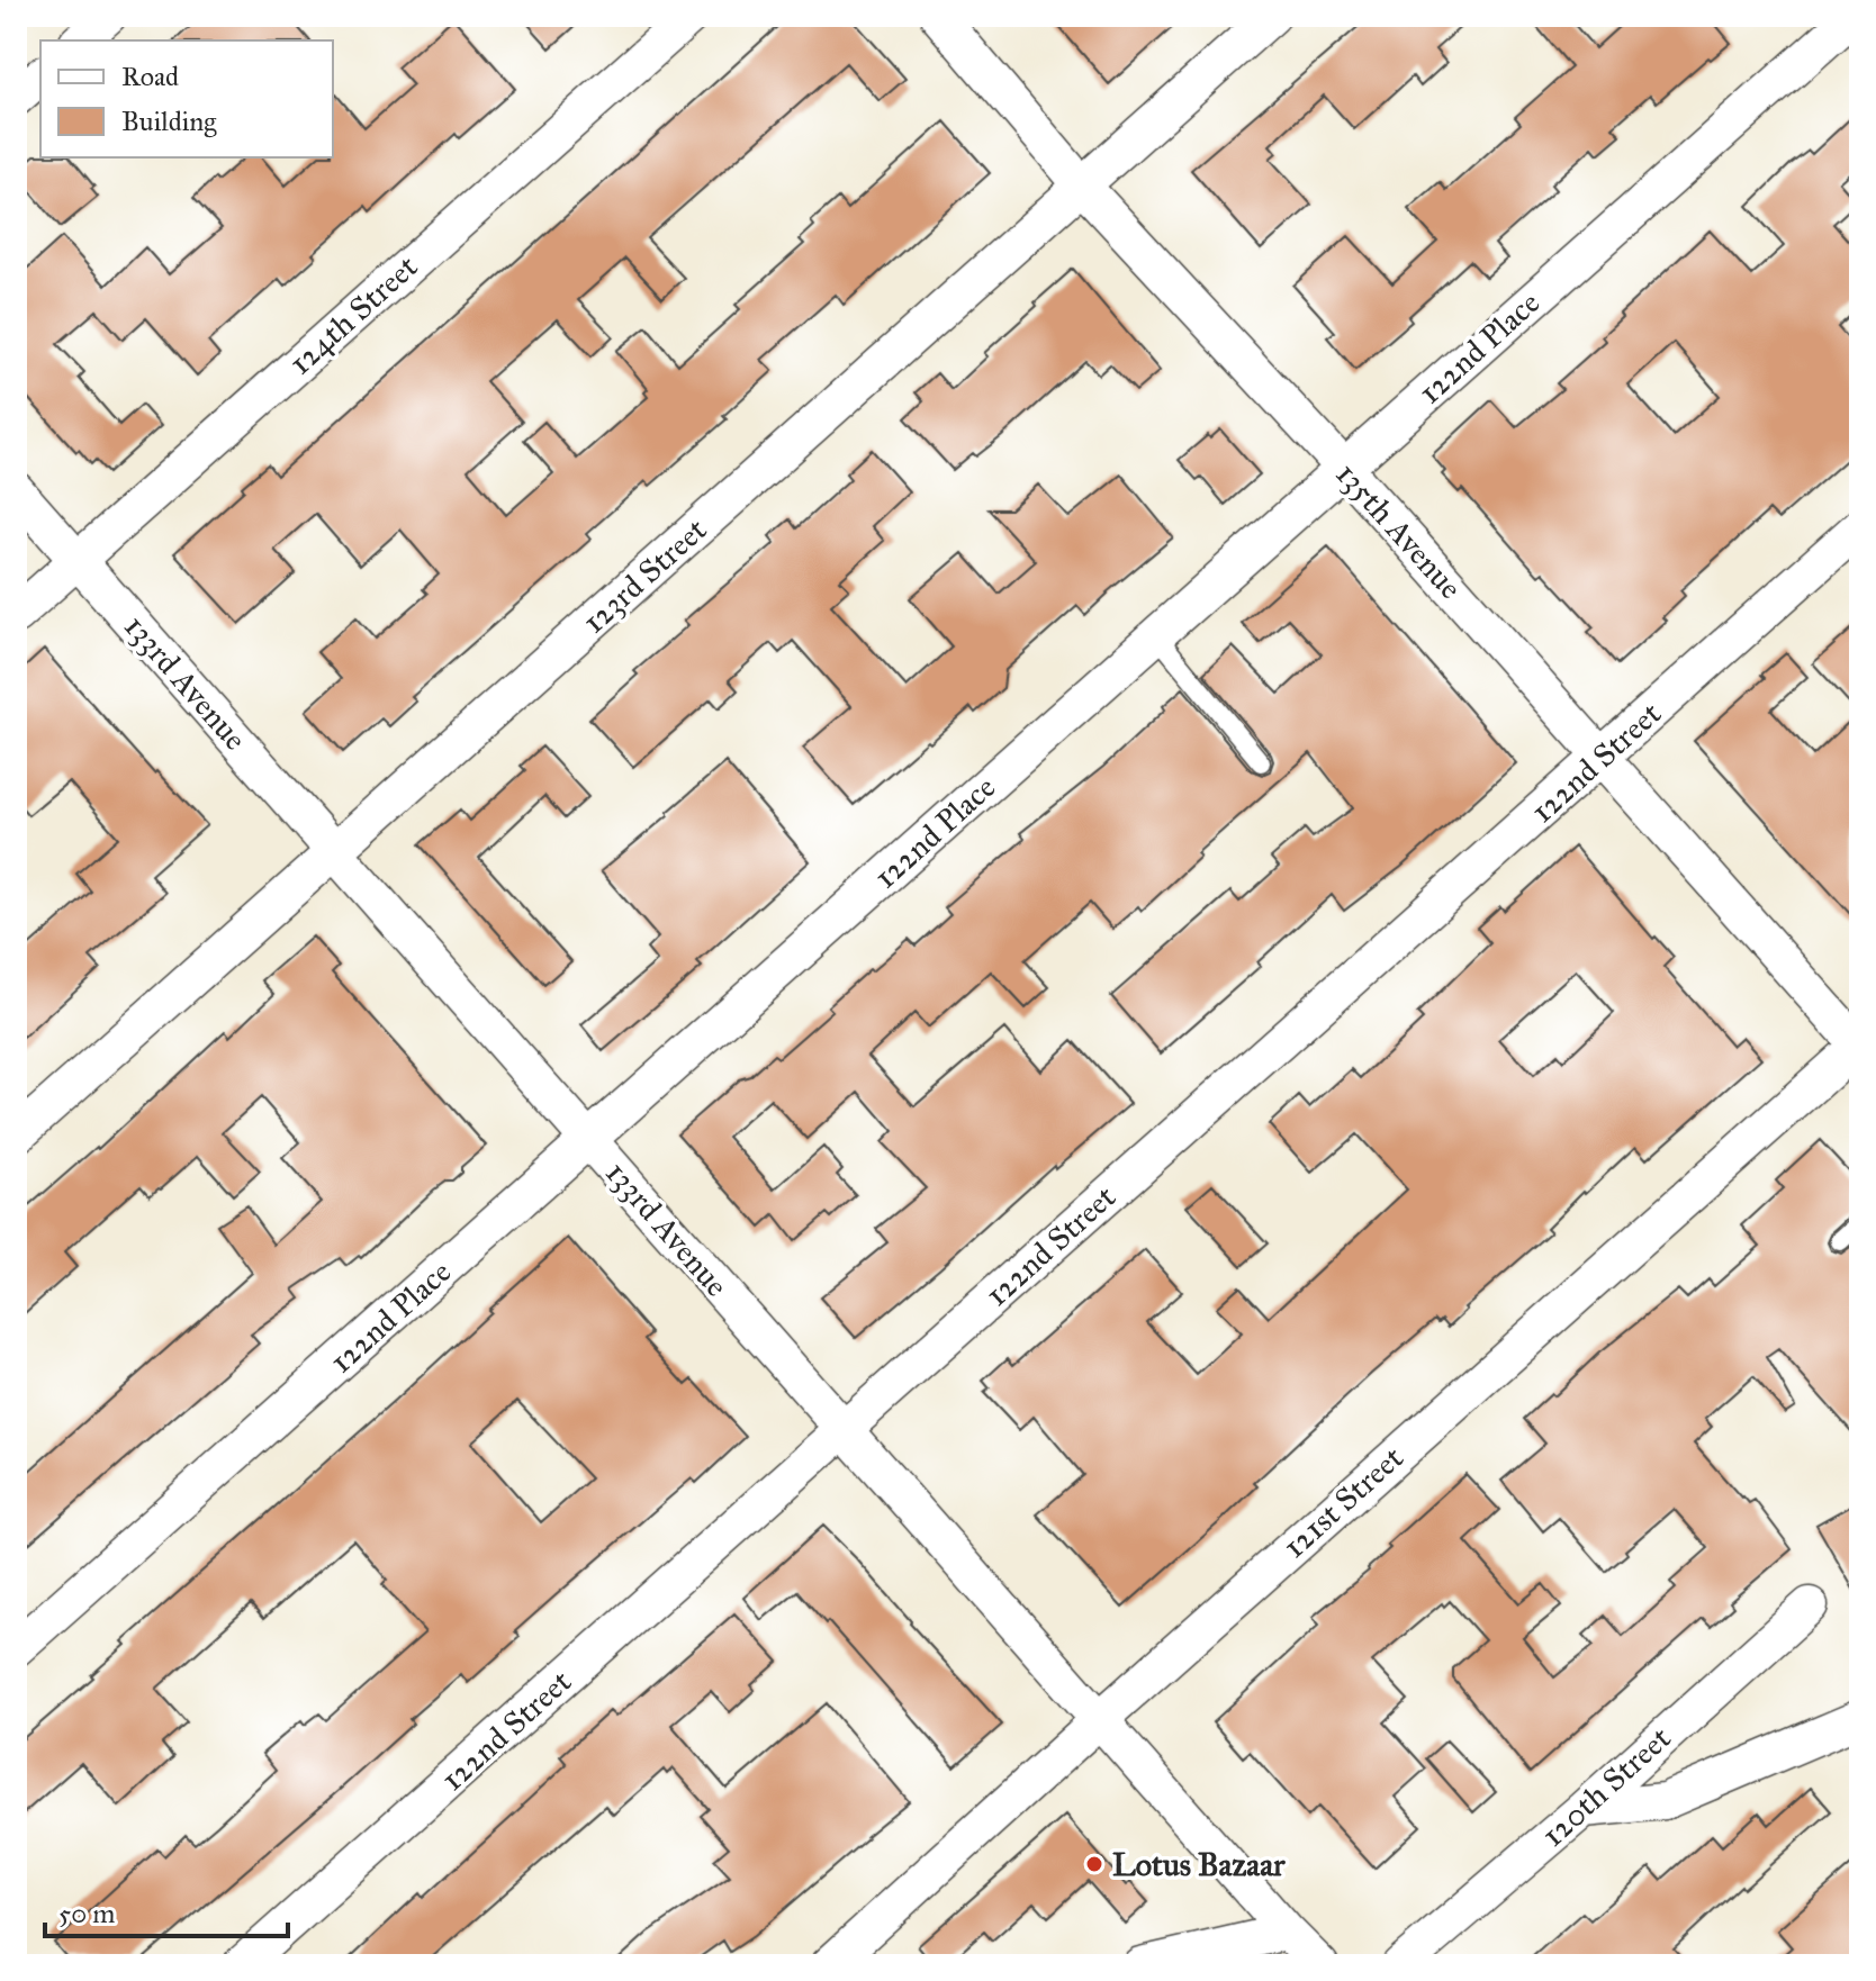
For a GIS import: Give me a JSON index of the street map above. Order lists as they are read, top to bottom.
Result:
{
  "streets": {
    "street": [
      "124th Street",
      "122nd Place",
      "135th Avenue",
      "123rd Street",
      "133rd Avenue",
      "122nd Street",
      "121st Street",
      "120th Street"
    ]
  },
  "crossings": [
    ["124th Street", "133rd Avenue"],
    ["122nd Place", "135th Avenue"],
    ["122nd Place", "133rd Avenue"],
    ["135th Avenue", "123rd Street"],
    ["135th Avenue", "122nd Street"],
    ["135th Avenue", "121st Street"],
    ["123rd Street", "133rd Avenue"],
    ["133rd Avenue", "122nd Street"],
    ["133rd Avenue", "121st Street"]
  ],
  "places": ["Lotus Bazaar"],
  "legend": ["Road", "Building"],
  "scale_bar": "50 m"
}
